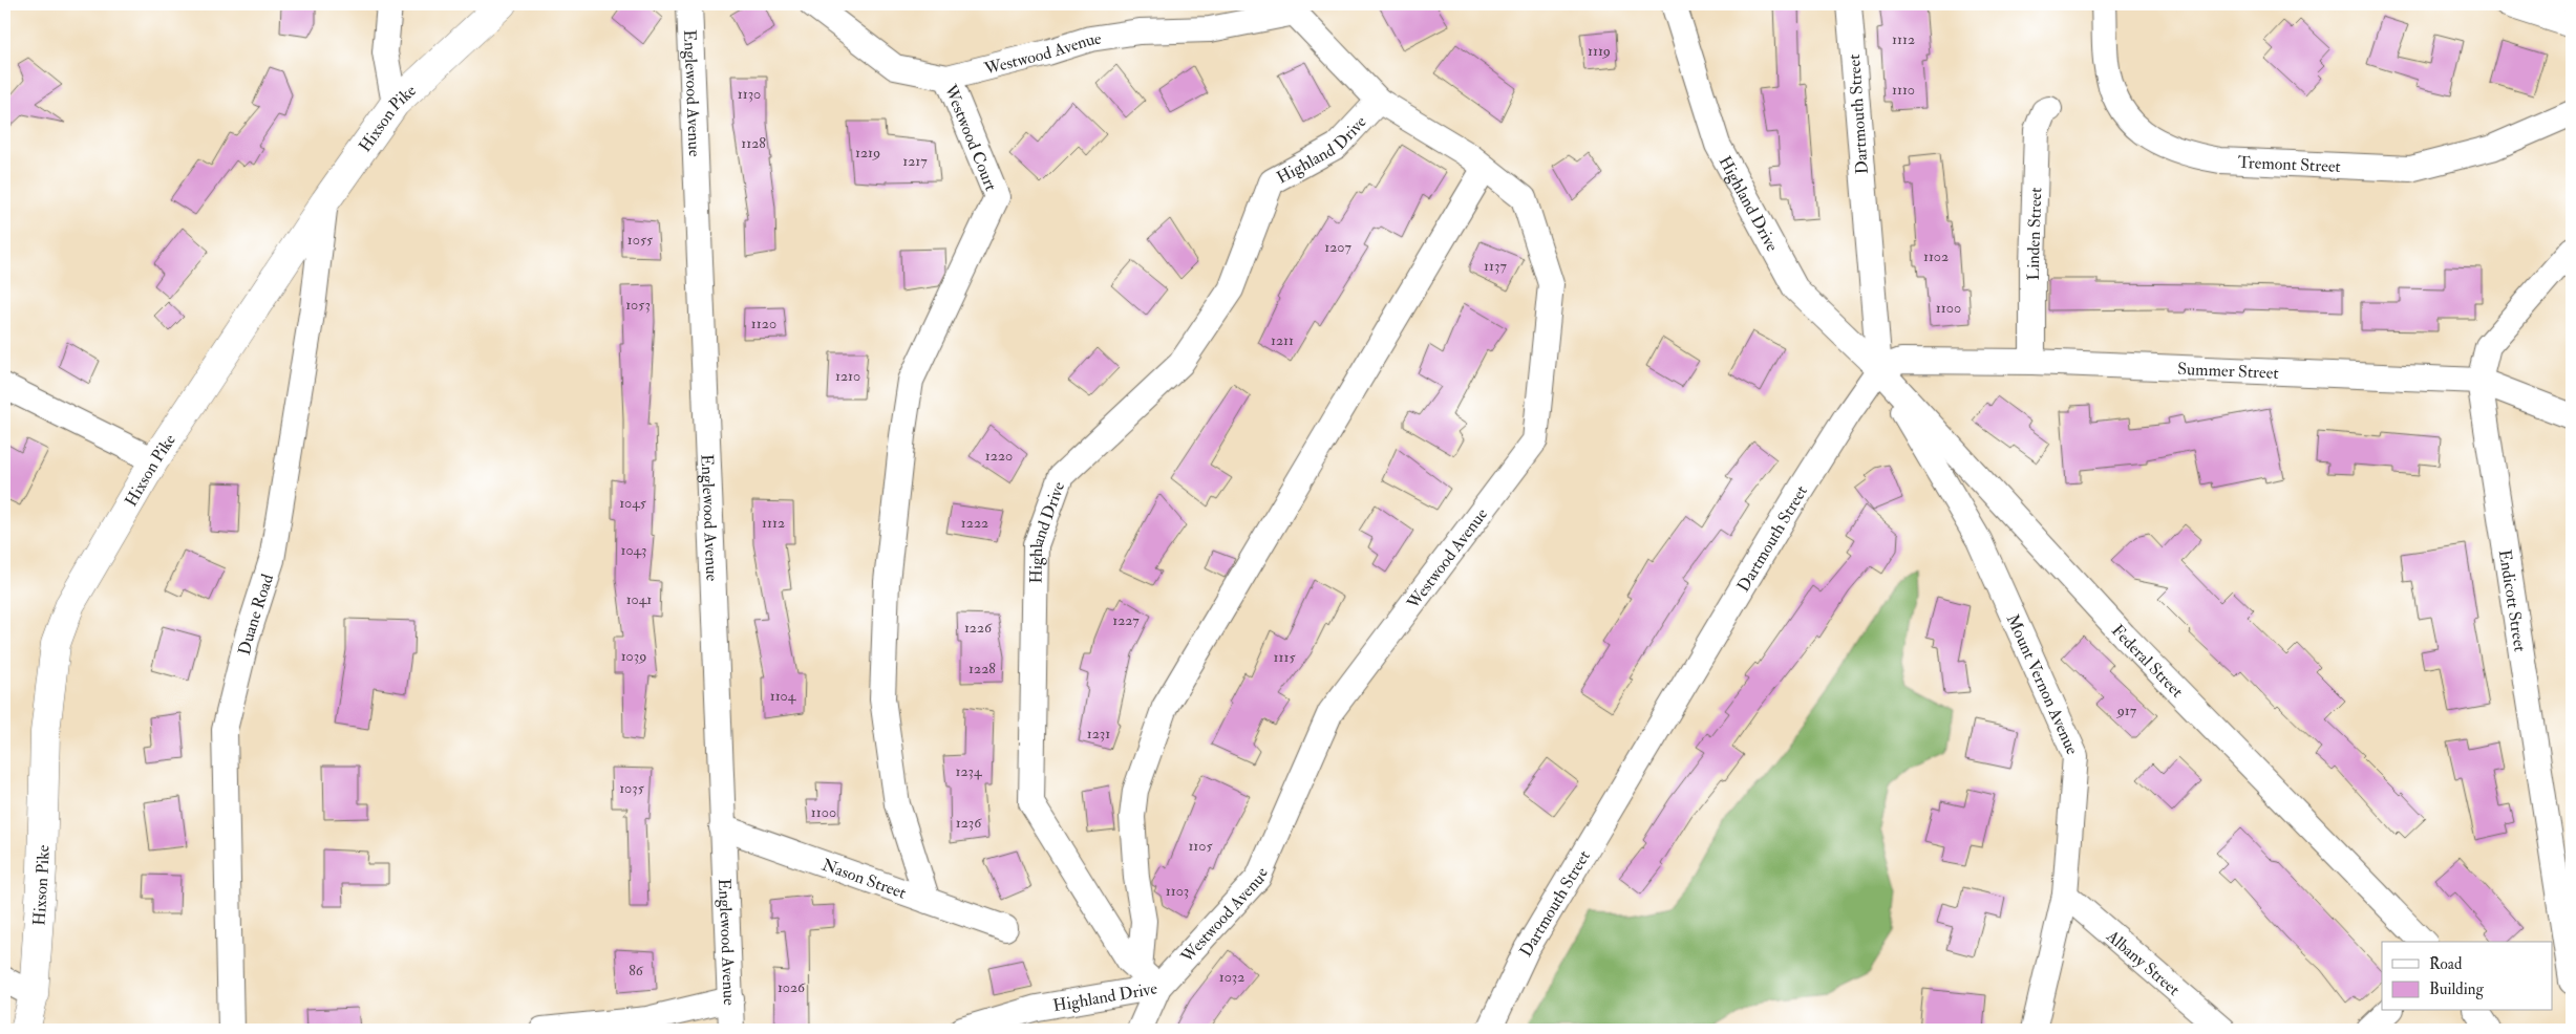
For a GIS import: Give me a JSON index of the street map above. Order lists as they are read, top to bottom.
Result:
{
  "streets": {
    "main road": ["Hixson Pike"],
    "street": [
      "Westwood Avenue",
      "Englewood Avenue",
      "Dartmouth Street",
      "Westwood Court",
      "Highland Drive",
      "Tremont Street",
      "Linden Street",
      "Summer Street",
      "Endicott Street",
      "Duane Road",
      "Federal Street",
      "Mount Vernon Avenue",
      "Nason Street",
      "Albany Street"
    ]
  },
  "crossings": [
    ["Westwood Avenue", "Westwood Court"],
    ["Westwood Avenue", "Highland Drive"],
    ["Englewood Avenue", "Nason Street"],
    ["Dartmouth Street", "Highland Drive"],
    ["Dartmouth Street", "Summer Street"],
    ["Dartmouth Street", "Federal Street"],
    ["Dartmouth Street", "Mount Vernon Avenue"],
    ["Hixson Pike", "Duane Road"],
    ["Westwood Court", "Nason Street"],
    ["Highland Drive", "Summer Street"],
    ["Highland Drive", "Federal Street"],
    ["Highland Drive", "Mount Vernon Avenue"],
    ["Linden Street", "Summer Street"],
    ["Summer Street", "Endicott Street"],
    ["Summer Street", "Federal Street"],
    ["Summer Street", "Mount Vernon Avenue"],
    ["Federal Street", "Mount Vernon Avenue"],
    ["Mount Vernon Avenue", "Albany Street"]
  ],
  "house_numbers": [
    "1112",
    "1119",
    "1110",
    "1130",
    "1128",
    "1219",
    "1217",
    "1055",
    "1207",
    "1102",
    "1137",
    "1053",
    "1100",
    "1120",
    "1211",
    "1210",
    "1220",
    "1045",
    "1112",
    "1222",
    "1043",
    "1041",
    "1227",
    "1226",
    "1039",
    "1115",
    "1228",
    "1104",
    "917",
    "1231",
    "1234",
    "1035",
    "1100",
    "1236",
    "1105",
    "1103",
    "86",
    "1032",
    "1026"
  ],
  "legend": ["Road", "Building"]
}
